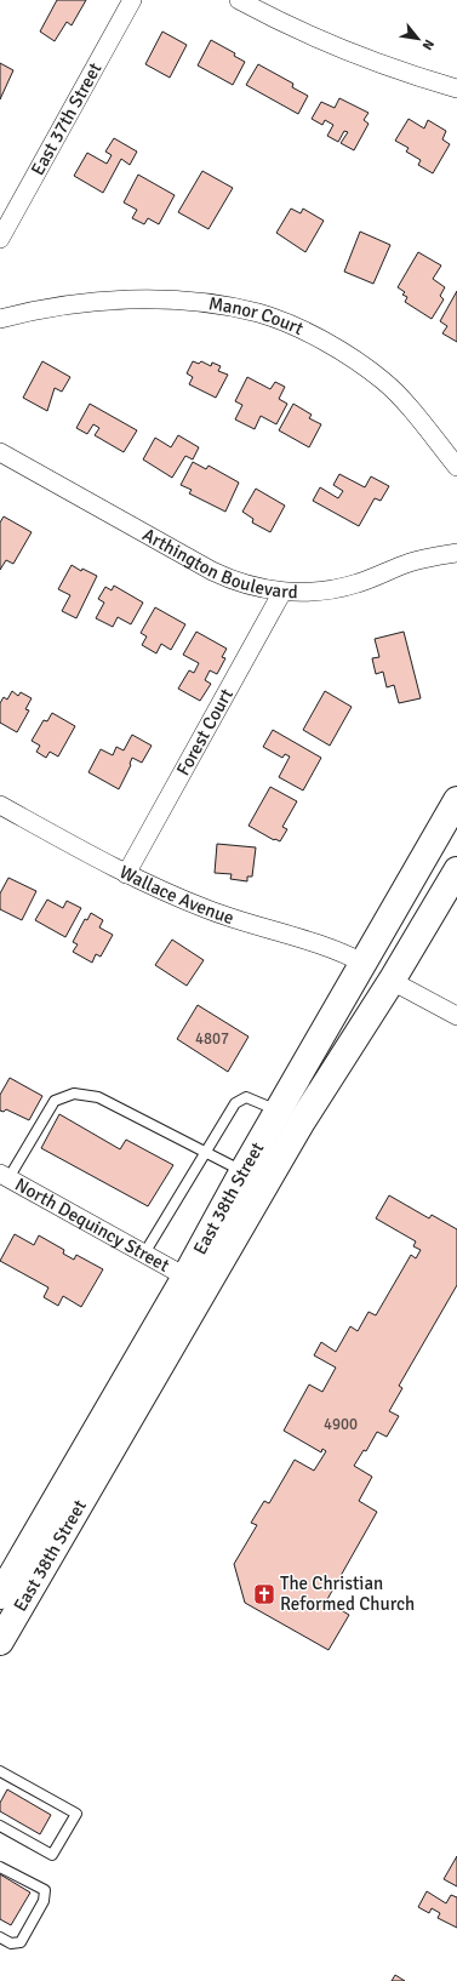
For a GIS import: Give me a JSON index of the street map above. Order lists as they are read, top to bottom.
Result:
{
  "streets": {
    "main road": ["East 38th Street"],
    "street": [
      "East 37th Street",
      "Manor Court",
      "Arthington Boulevard",
      "Forest Court",
      "Wallace Avenue",
      "North Dequincy Street"
    ]
  },
  "crossings": [
    ["Arthington Boulevard", "Forest Court"],
    ["Forest Court", "Wallace Avenue"],
    ["Wallace Avenue", "East 38th Street"],
    ["East 38th Street", "North Dequincy Street"]
  ],
  "places": {
    "church": ["The Christian Reformed Church"]
  },
  "house_numbers": ["4807", "4900"],
  "north": "bottom right"
}
